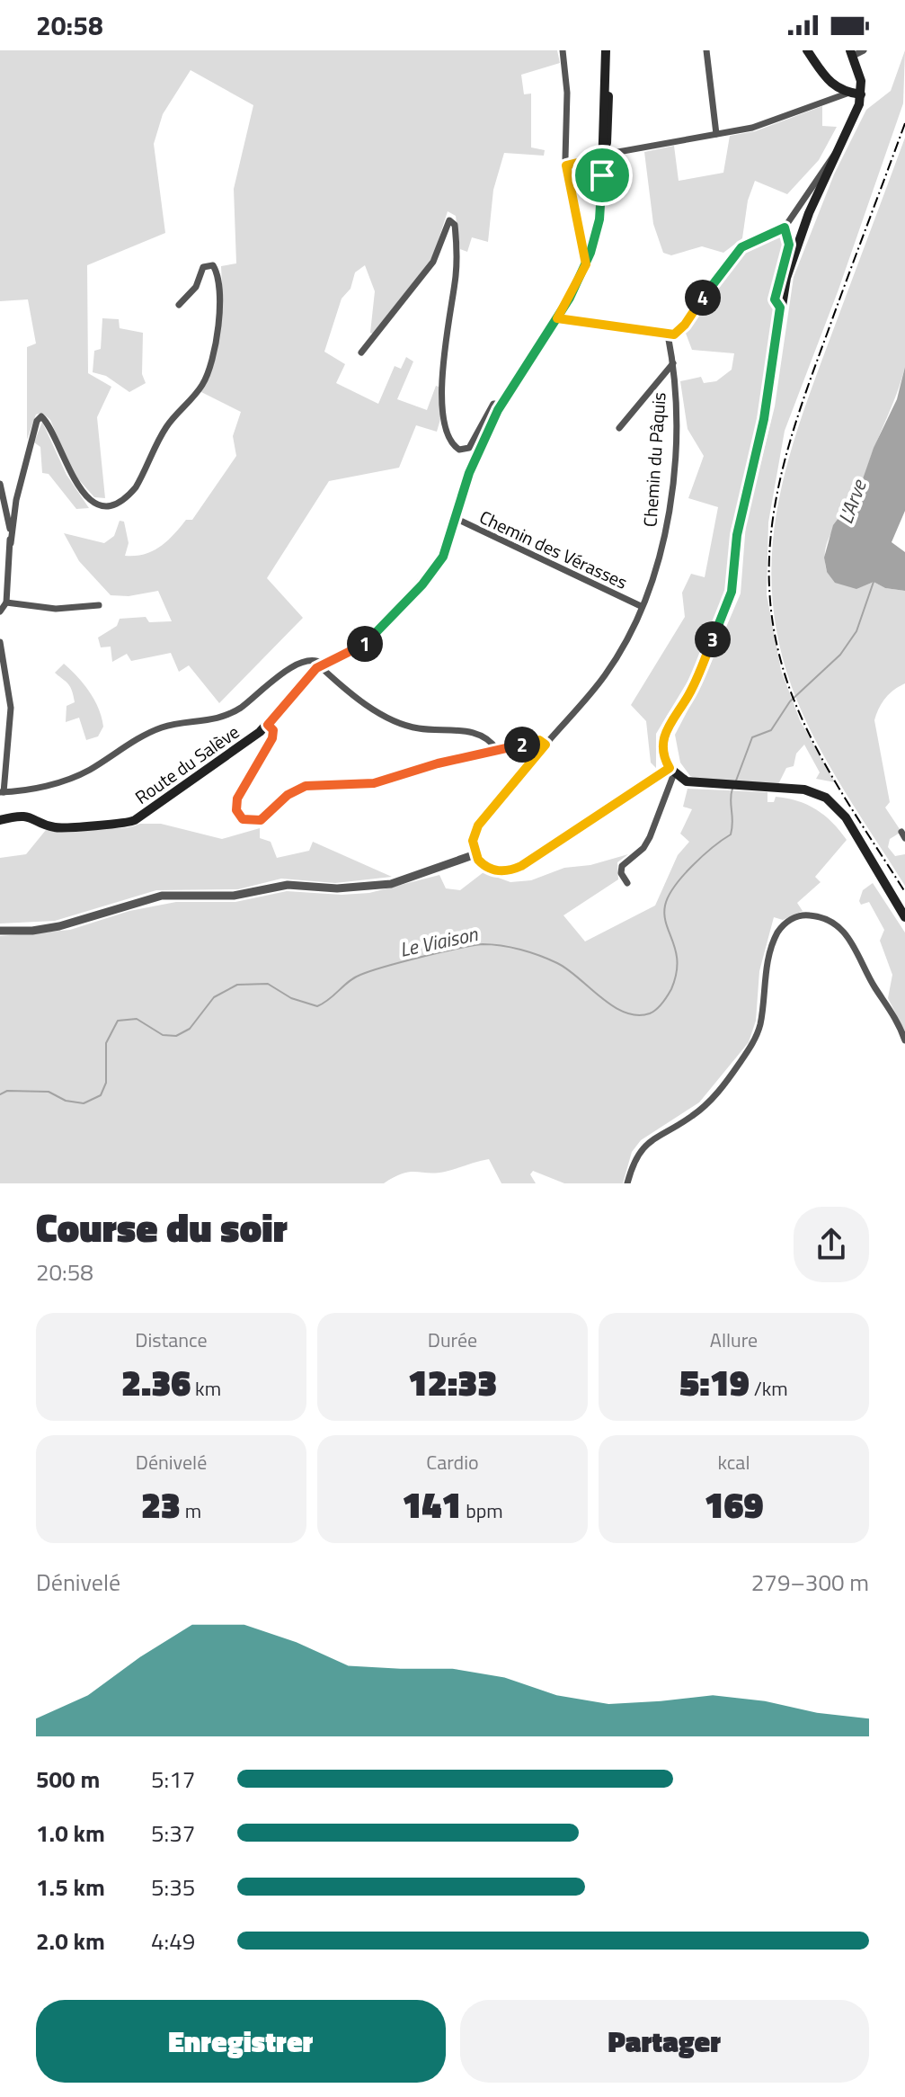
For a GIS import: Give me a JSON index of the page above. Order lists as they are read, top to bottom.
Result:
{
  "streets": {
    "main road": ["Route du Salève"],
    "street": ["Chemin du Pâquis", "Chemin des Vérasses"]
  },
  "crossings": [
    ["Chemin du Pâquis", "Chemin des Vérasses"],
    ["Chemin des Vérasses", "Route du Salève"]
  ],
  "water": ["L'Arve", "Le Viaison"],
  "page": {
    "status": "20:58",
    "pins": [
      "4",
      "3",
      "1",
      "2"
    ],
    "heading": ["Course du soir", "20:58"],
    "stats": [
      ["Distance", "2.36 km"],
      ["Durée", "12:33"],
      ["Allure", "5:19 /km"],
      ["Dénivelé", "23 m"],
      ["Cardio", "141 bpm"],
      ["kcal", "169"]
    ],
    "chart": ["Dénivelé", "279–300 m"],
    "list": [
      {
        "name": "500 m",
        "note": "5:17"
      },
      {
        "name": "1.0 km",
        "note": "5:37"
      },
      {
        "name": "1.5 km",
        "note": "5:35"
      },
      {
        "name": "2.0 km",
        "note": "4:49"
      }
    ],
    "buttons": ["Enregistrer", "Partager"]
  }
}
